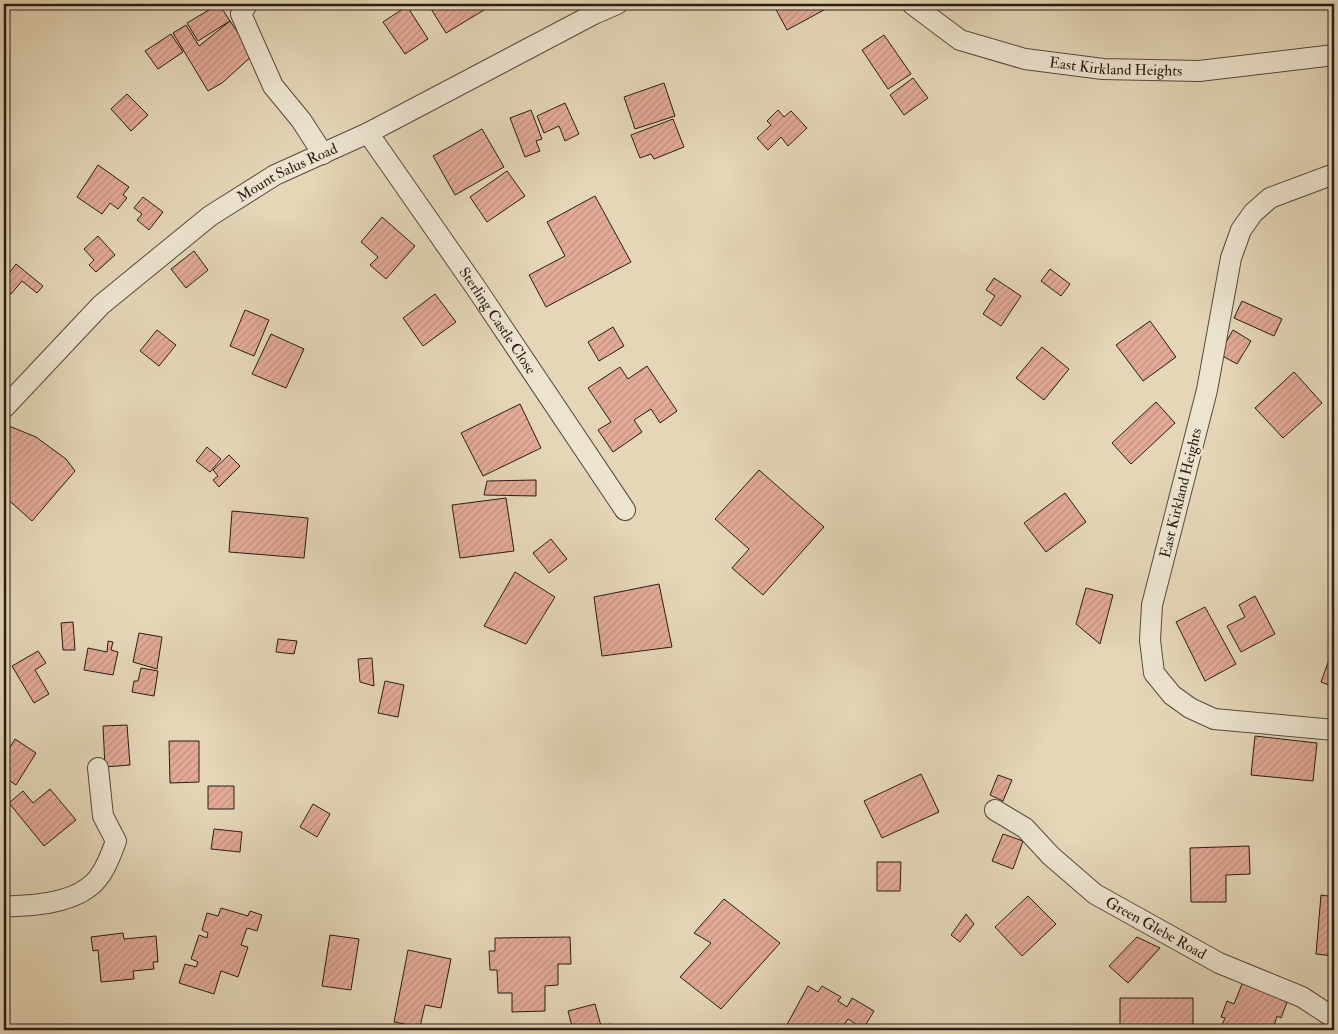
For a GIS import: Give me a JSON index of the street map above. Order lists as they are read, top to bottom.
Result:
{
  "streets": {
    "street": [
      "East Kirkland Heights",
      "Mount Salus Road",
      "Sterling Castle Close",
      "Green Glebe Road"
    ]
  },
  "crossings": [
    ["Mount Salus Road", "Sterling Castle Close"]
  ]
}
